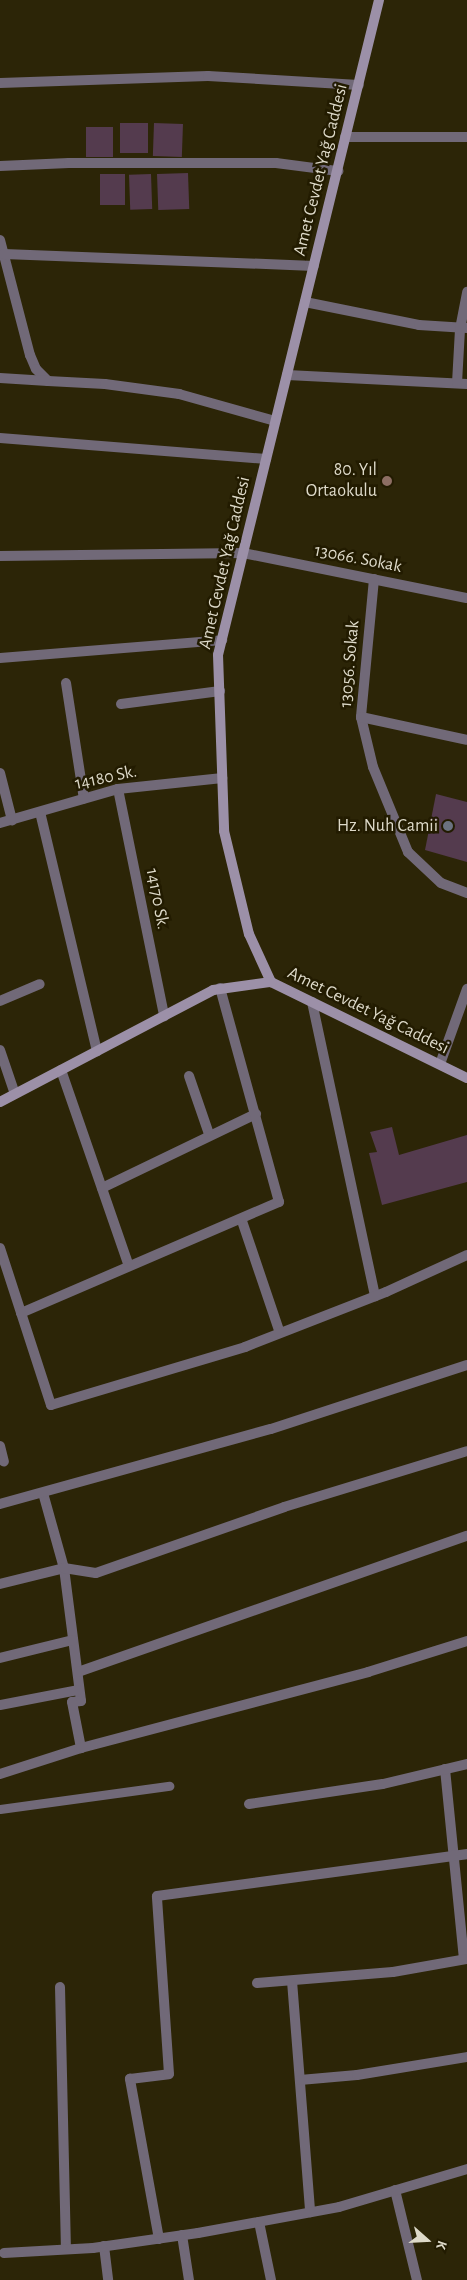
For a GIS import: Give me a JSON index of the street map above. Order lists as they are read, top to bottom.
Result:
{
  "streets": {
    "street": [
      "Amet Cevdet Yağ Caddesi",
      "13066. Sokak",
      "13056. Sokak",
      "14180 Sk.",
      "14170 Sk."
    ]
  },
  "crossings": [
    ["Amet Cevdet Yağ Caddesi", "13066. Sokak"],
    ["Amet Cevdet Yağ Caddesi", "14180 Sk."],
    ["13066. Sokak", "13056. Sokak"],
    ["14180 Sk.", "14170 Sk."]
  ],
  "places": ["80. Yıl Ortaokulu", "Hz. Nuh Camii"],
  "north": "right"
}
